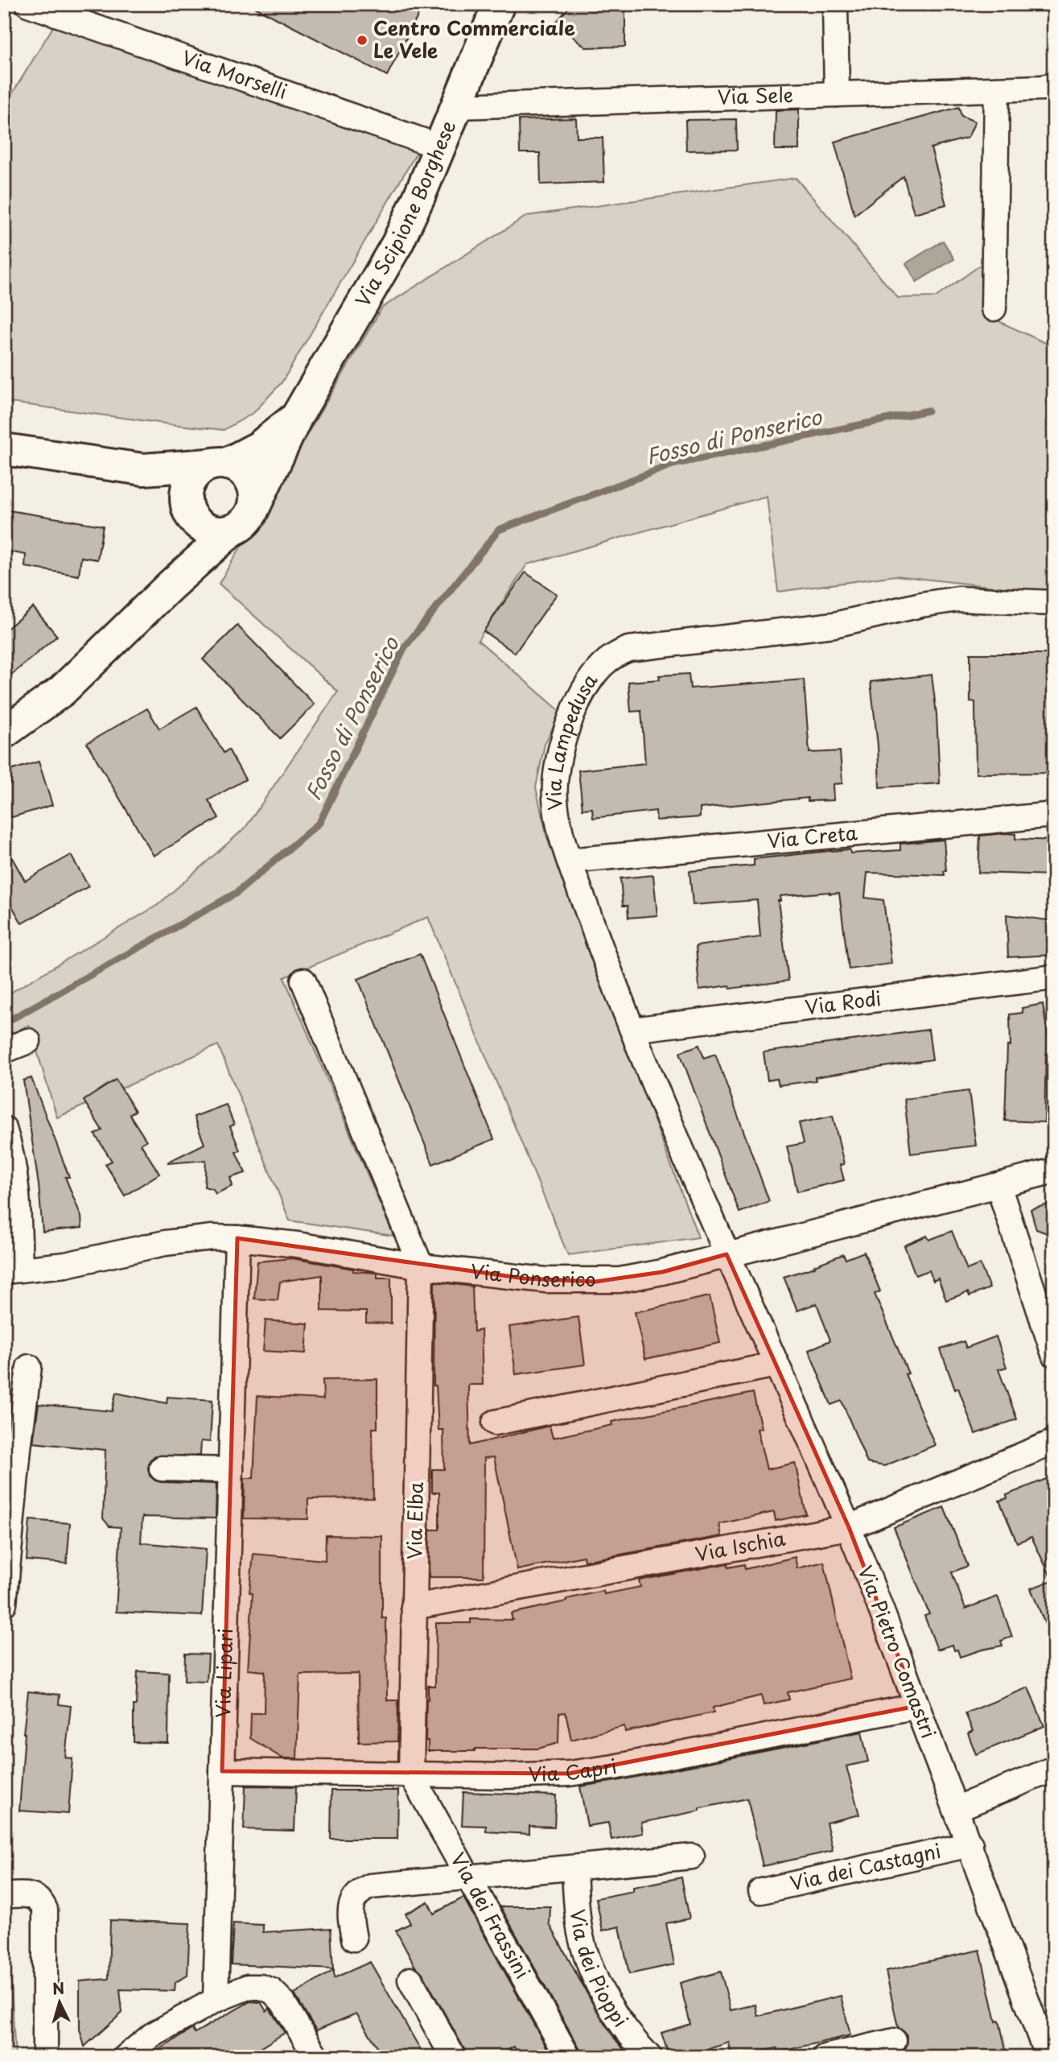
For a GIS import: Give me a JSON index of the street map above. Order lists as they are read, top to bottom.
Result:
{
  "streets": {
    "main road": ["Via Scipione Borghese"],
    "street": [
      "Via Morselli",
      "Via Sele",
      "Via Lampedusa",
      "Via Creta",
      "Via Rodi",
      "Via Ponserico",
      "Via Elba",
      "Via Ischia",
      "Via Pietro Comastri",
      "Via Lipari",
      "Via Capri",
      "Via dei Castagni",
      "Via dei Frassini",
      "Via dei Pioppi"
    ]
  },
  "crossings": [
    ["Via Morselli", "Via Scipione Borghese"],
    ["Via Sele", "Via Scipione Borghese"],
    ["Via Lampedusa", "Via Creta"],
    ["Via Lampedusa", "Via Rodi"],
    ["Via Lampedusa", "Via Ponserico"],
    ["Via Lampedusa", "Via Pietro Comastri"],
    ["Via Ponserico", "Via Elba"],
    ["Via Ponserico", "Via Pietro Comastri"],
    ["Via Ponserico", "Via Lipari"],
    ["Via Elba", "Via Ischia"],
    ["Via Elba", "Via Capri"],
    ["Via Elba", "Via dei Frassini"],
    ["Via Ischia", "Via Pietro Comastri"],
    ["Via Pietro Comastri", "Via Capri"],
    ["Via Pietro Comastri", "Via dei Castagni"],
    ["Via Lipari", "Via Capri"],
    ["Via Capri", "Via dei Frassini"]
  ],
  "water": ["Fosso di Ponserico"],
  "places": ["Centro Commerciale Le Vele"],
  "north": "top"
}
